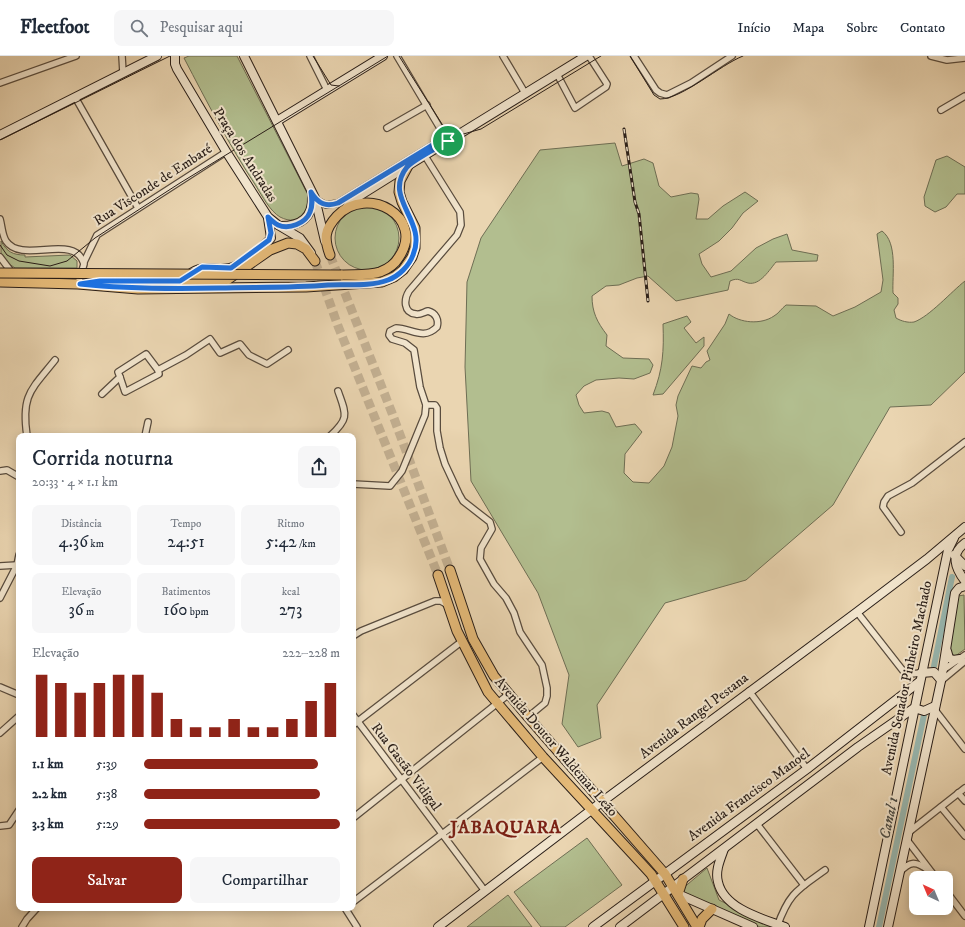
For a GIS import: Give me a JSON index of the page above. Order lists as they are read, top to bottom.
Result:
{
  "streets": {
    "main road": [
      "Praça dos Andradas",
      "Avenida Senador Pinheiro Machado",
      "Avenida Rangel Pestana",
      "Avenida Doutor Waldemar Leão",
      "Avenida Francisco Manoel"
    ],
    "street": ["Rua Visconde de Embaré", "Rua Gastão Vidigal"]
  },
  "crossings": [
    ["Praça dos Andradas", "Rua Visconde de Embaré"],
    ["Avenida Senador Pinheiro Machado", "Avenida Rangel Pestana"],
    ["Avenida Senador Pinheiro Machado", "Avenida Francisco Manoel"],
    ["Avenida Rangel Pestana", "Avenida Doutor Waldemar Leão"],
    ["Avenida Rangel Pestana", "Rua Gastão Vidigal"],
    ["Avenida Doutor Waldemar Leão", "Avenida Francisco Manoel"]
  ],
  "districts": ["JABAQUARA"],
  "water": ["Canal 1"],
  "north": "top left",
  "page": {
    "header": "Fleetfoot",
    "search": "Pesquisar aqui",
    "nav": [
      "Início",
      "Mapa",
      "Sobre",
      "Contato"
    ],
    "heading": ["Corrida noturna", "20:33 · 4 × 1.1 km"],
    "stats": [
      ["Distância", "4.36 km"],
      ["Tempo", "24:51"],
      ["Ritmo", "5:42 /km"],
      ["Elevação", "36 m"],
      ["Batimentos", "160 bpm"],
      ["kcal", "273"]
    ],
    "chart": ["Elevação", "222–228 m"],
    "list": [
      {
        "name": "1.1 km",
        "note": "5:39"
      },
      {
        "name": "2.2 km",
        "note": "5:38"
      },
      {
        "name": "3.3 km",
        "note": "5:29"
      }
    ],
    "buttons": ["Salvar", "Compartilhar"]
  }
}
